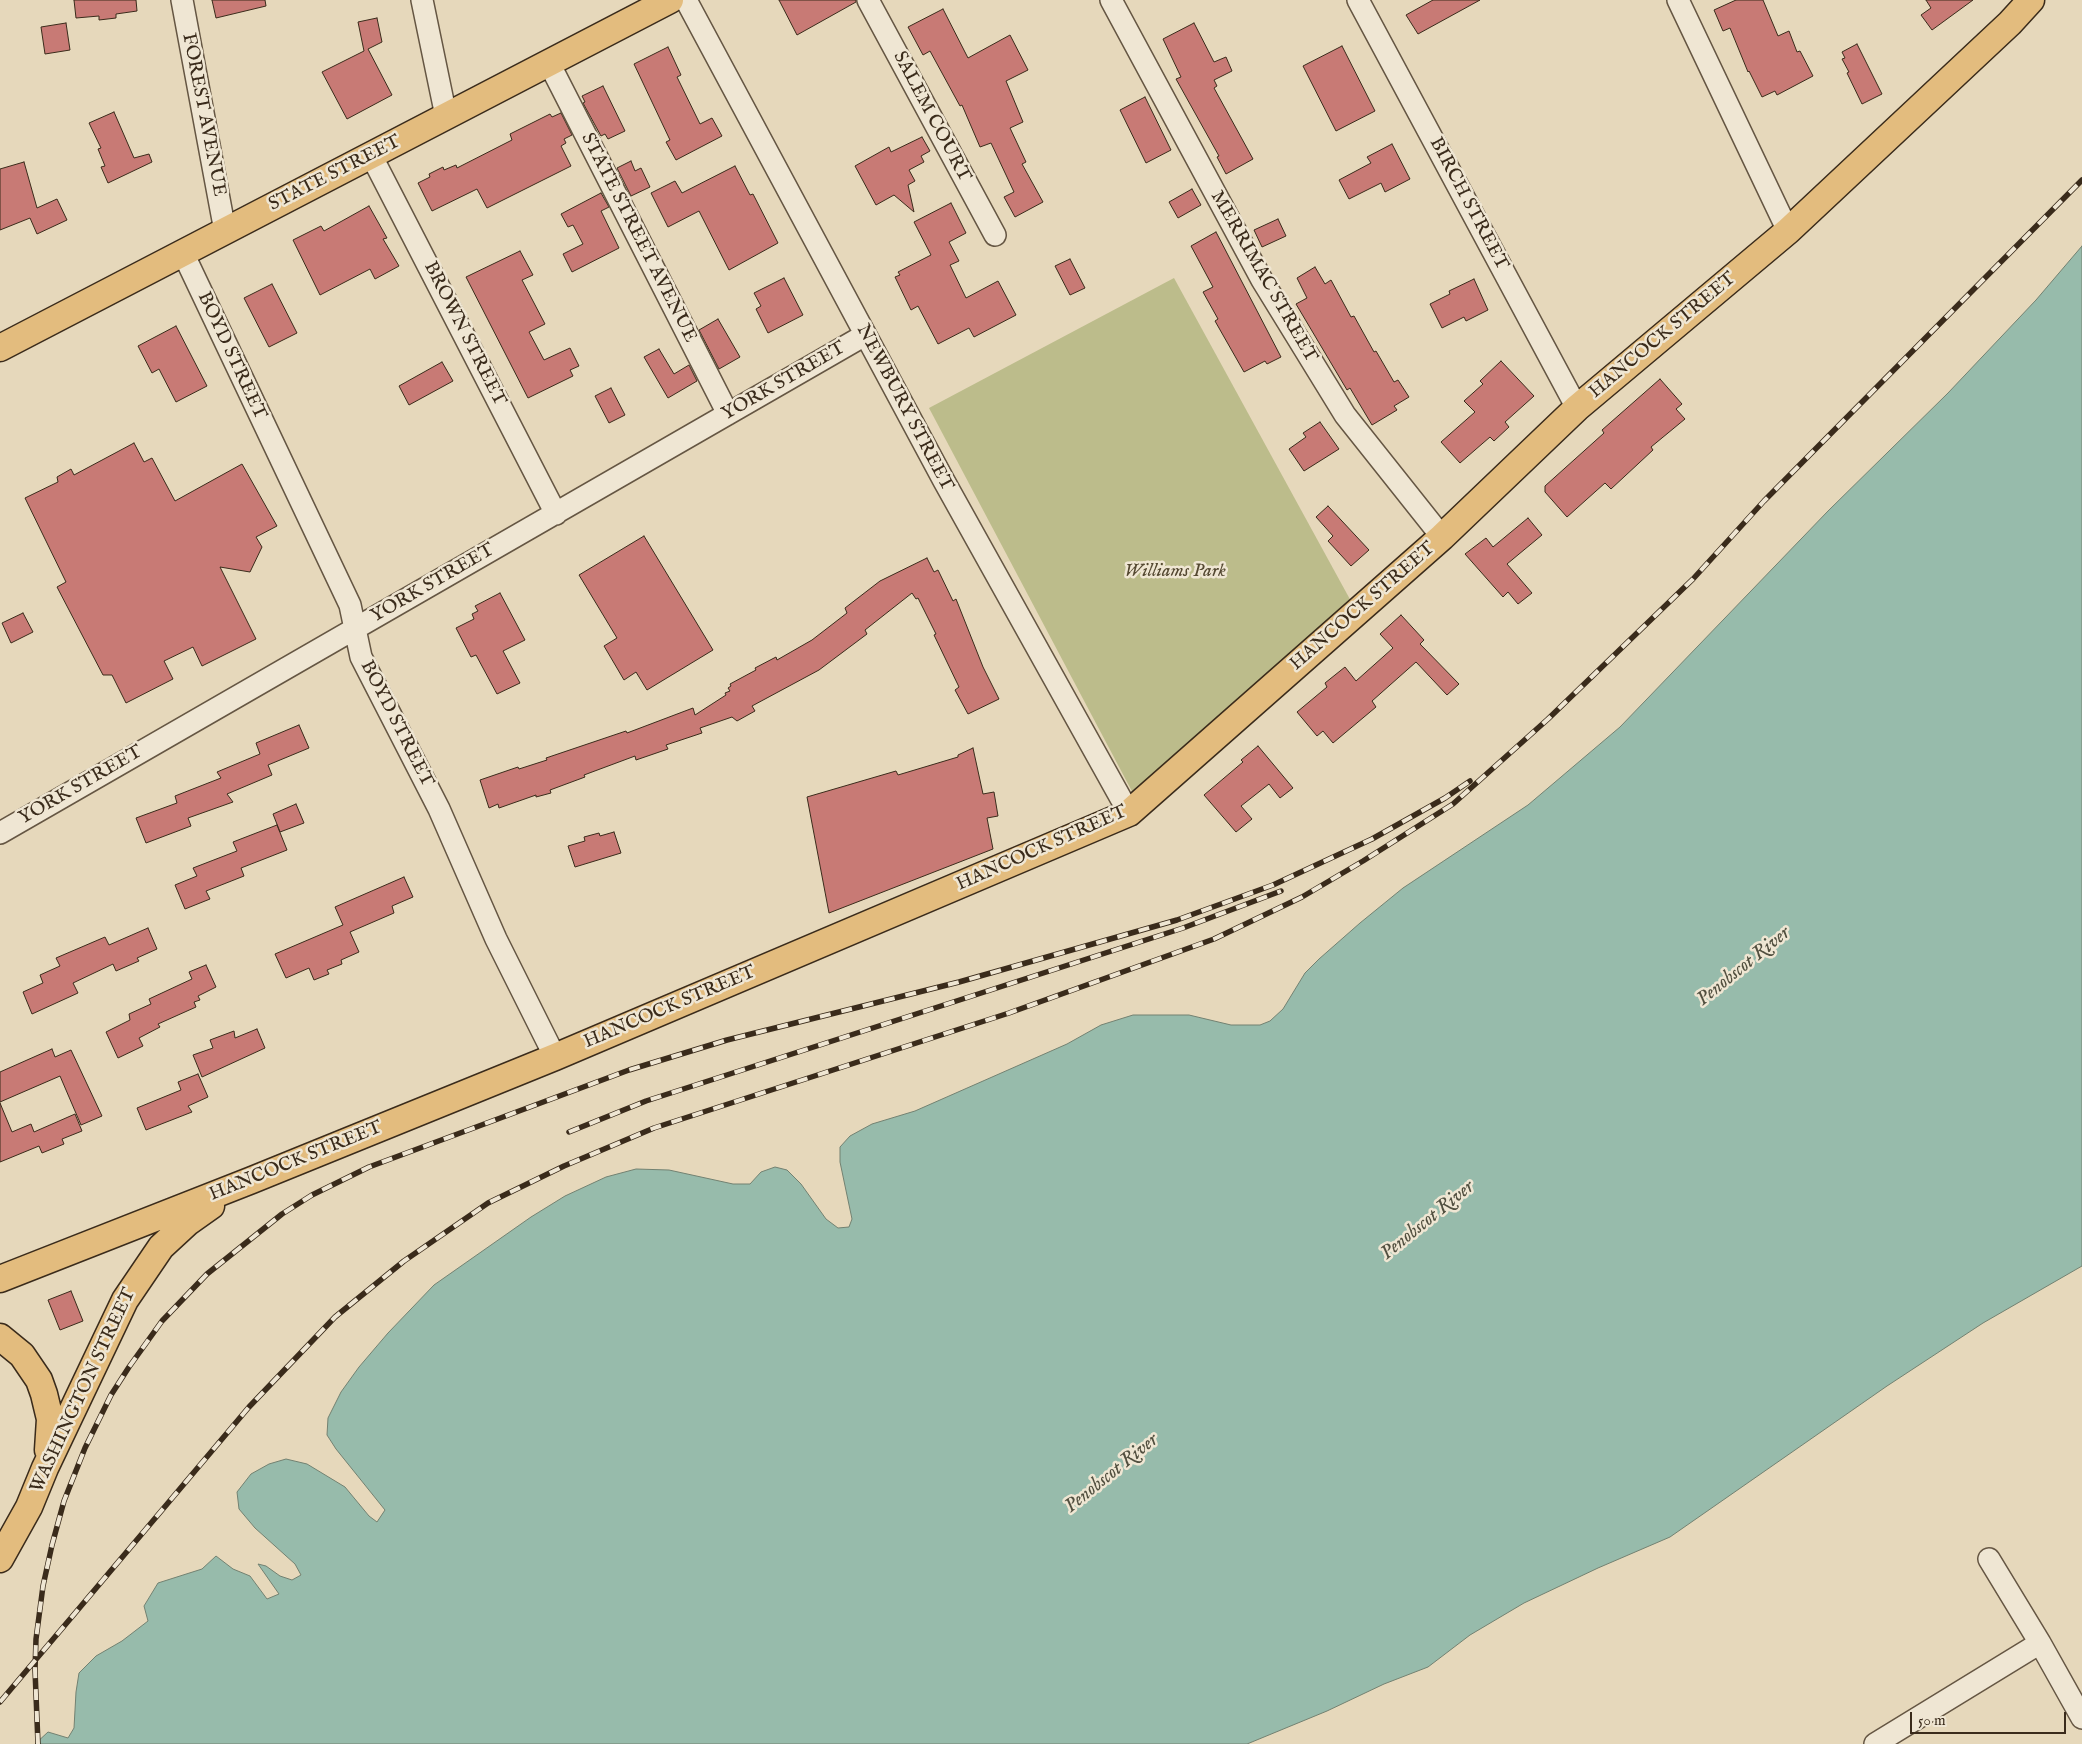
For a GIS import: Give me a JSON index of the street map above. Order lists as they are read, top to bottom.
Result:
{
  "streets": {
    "main road": ["STATE STREET", "HANCOCK STREET", "WASHINGTON STREET"],
    "street": [
      "FOREST AVENUE",
      "SALEM COURT",
      "BIRCH STREET",
      "STATE STREET AVENUE",
      "MERRIMAC STREET",
      "BROWN STREET",
      "BOYD STREET",
      "YORK STREET",
      "NEWBURY STREET"
    ]
  },
  "crossings": [
    ["FOREST AVENUE", "STATE STREET"],
    ["STATE STREET", "STATE STREET AVENUE"],
    ["STATE STREET", "BROWN STREET"],
    ["STATE STREET", "BOYD STREET"],
    ["BIRCH STREET", "HANCOCK STREET"],
    ["STATE STREET AVENUE", "YORK STREET"],
    ["MERRIMAC STREET", "HANCOCK STREET"],
    ["BROWN STREET", "YORK STREET"],
    ["HANCOCK STREET", "BOYD STREET"],
    ["HANCOCK STREET", "NEWBURY STREET"],
    ["HANCOCK STREET", "WASHINGTON STREET"],
    ["BOYD STREET", "YORK STREET"],
    ["YORK STREET", "NEWBURY STREET"]
  ],
  "water": ["Penobscot River"],
  "parks": ["Williams Park"],
  "scale_bar": "50 m"
}
